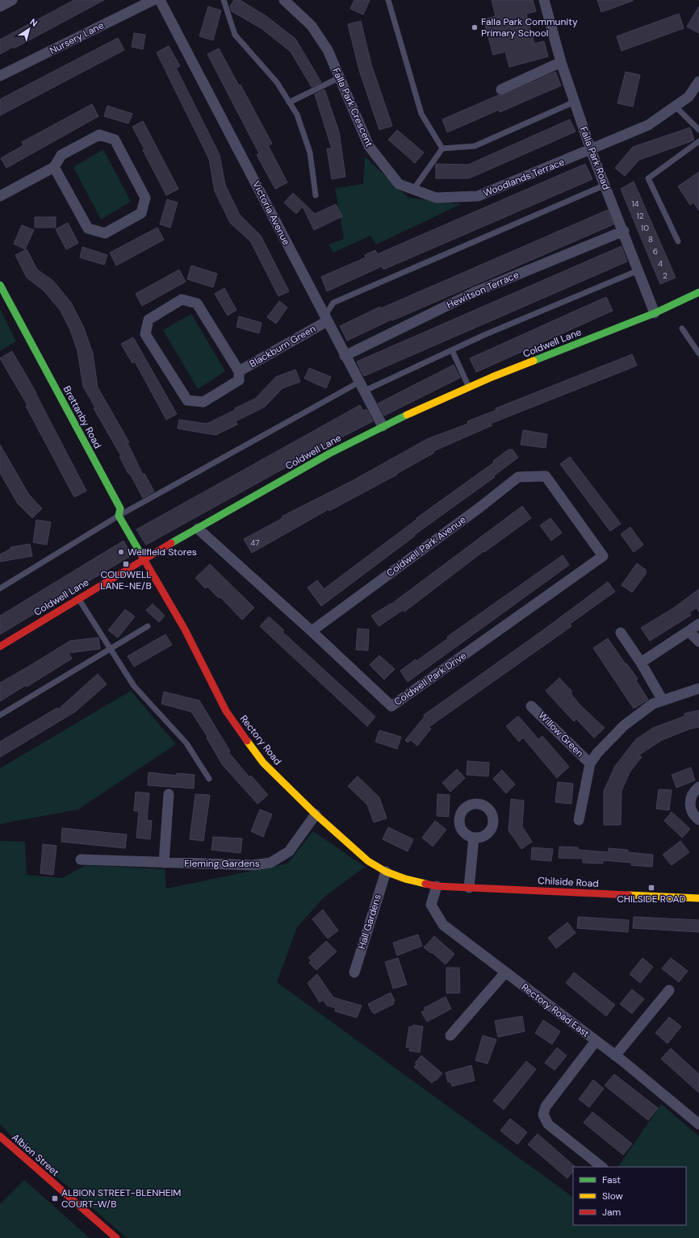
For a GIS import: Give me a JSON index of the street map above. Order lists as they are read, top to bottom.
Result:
{
  "streets": {
    "street": [
      "Nursery Lane",
      "Falla Park Crescent",
      "Falla Park Road",
      "Woodlands Terrace",
      "Victoria Avenue",
      "Hewitson Terrace",
      "Coldwell Lane",
      "Blackburn Green",
      "Brettanby Road",
      "Coldwell Park Avenue",
      "Coldwell Park Drive",
      "Willow Green",
      "Rectory Road",
      "Fleming Gardens",
      "Chilside Road",
      "Hall Gardens",
      "Rectory Road East",
      "Albion Street"
    ]
  },
  "crossings": [
    ["Falla Park Crescent", "Woodlands Terrace"],
    ["Falla Park Road", "Woodlands Terrace"],
    ["Falla Park Road", "Hewitson Terrace"],
    ["Falla Park Road", "Coldwell Lane"],
    ["Victoria Avenue", "Hewitson Terrace"],
    ["Victoria Avenue", "Coldwell Lane"],
    ["Victoria Avenue", "Blackburn Green"],
    ["Coldwell Lane", "Brettanby Road"],
    ["Coldwell Lane", "Coldwell Park Drive"],
    ["Coldwell Lane", "Rectory Road"],
    ["Brettanby Road", "Rectory Road"],
    ["Coldwell Park Avenue", "Coldwell Park Drive"],
    ["Rectory Road", "Fleming Gardens"],
    ["Rectory Road", "Chilside Road"],
    ["Rectory Road", "Hall Gardens"],
    ["Rectory Road", "Rectory Road East"],
    ["Chilside Road", "Rectory Road East"]
  ],
  "places": {
    "other": ["Falla Park Community Primary School", "Wellfield Stores"],
    "transit": ["COLDWELL LANE-NE/B", "CHILSIDE ROAD", "ALBION STREET-BLENHEIM COURT-W/B"]
  },
  "house_numbers": [
    "14",
    "12",
    "10",
    "8",
    "6",
    "4",
    "2",
    "47"
  ],
  "legend": ["Fast", "Slow", "Jam"],
  "north": "top right"
}
